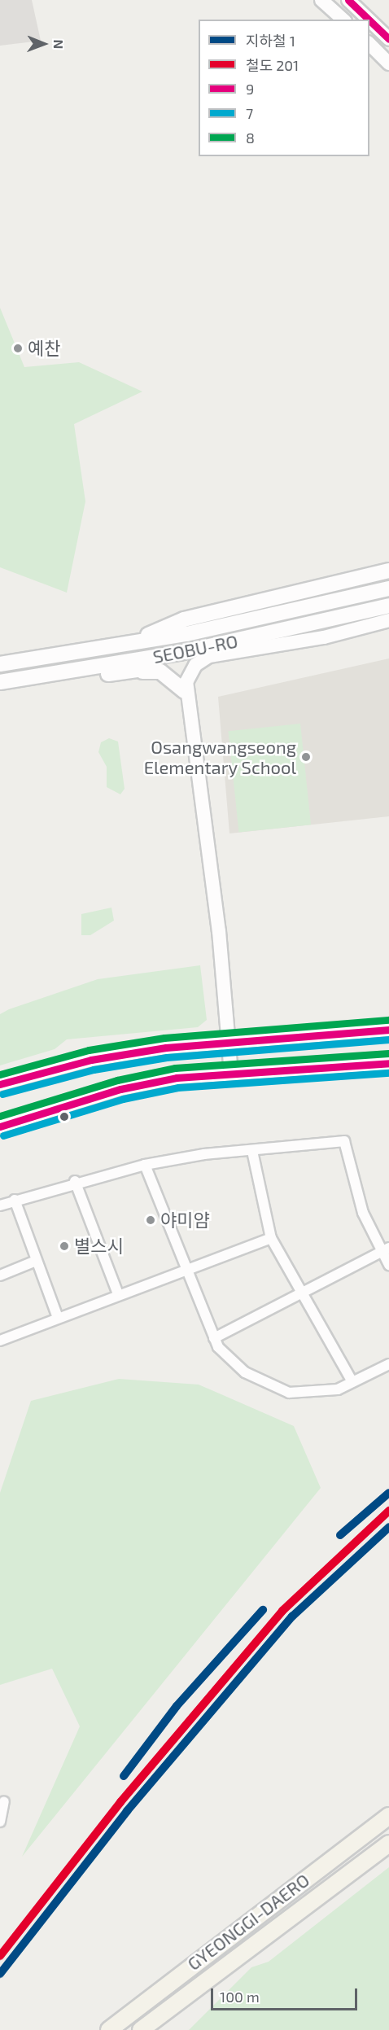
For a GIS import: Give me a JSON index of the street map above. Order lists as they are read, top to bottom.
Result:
{
  "streets": {
    "main road": ["SEOBU-RO", "GYEONGGI-DAERO"]
  },
  "places": [
    "예찬",
    "Osangwangseong Elementary School",
    "야미얌",
    "별스시"
  ],
  "lines": [
    "transit line 9",
    "transit line 8",
    "transit line 7",
    "metro line 1",
    "rail line 201"
  ],
  "legend": [
    "지하철 1",
    "철도 201",
    "9",
    "7",
    "8"
  ],
  "scale_bar": "100 m",
  "north": "right"
}
